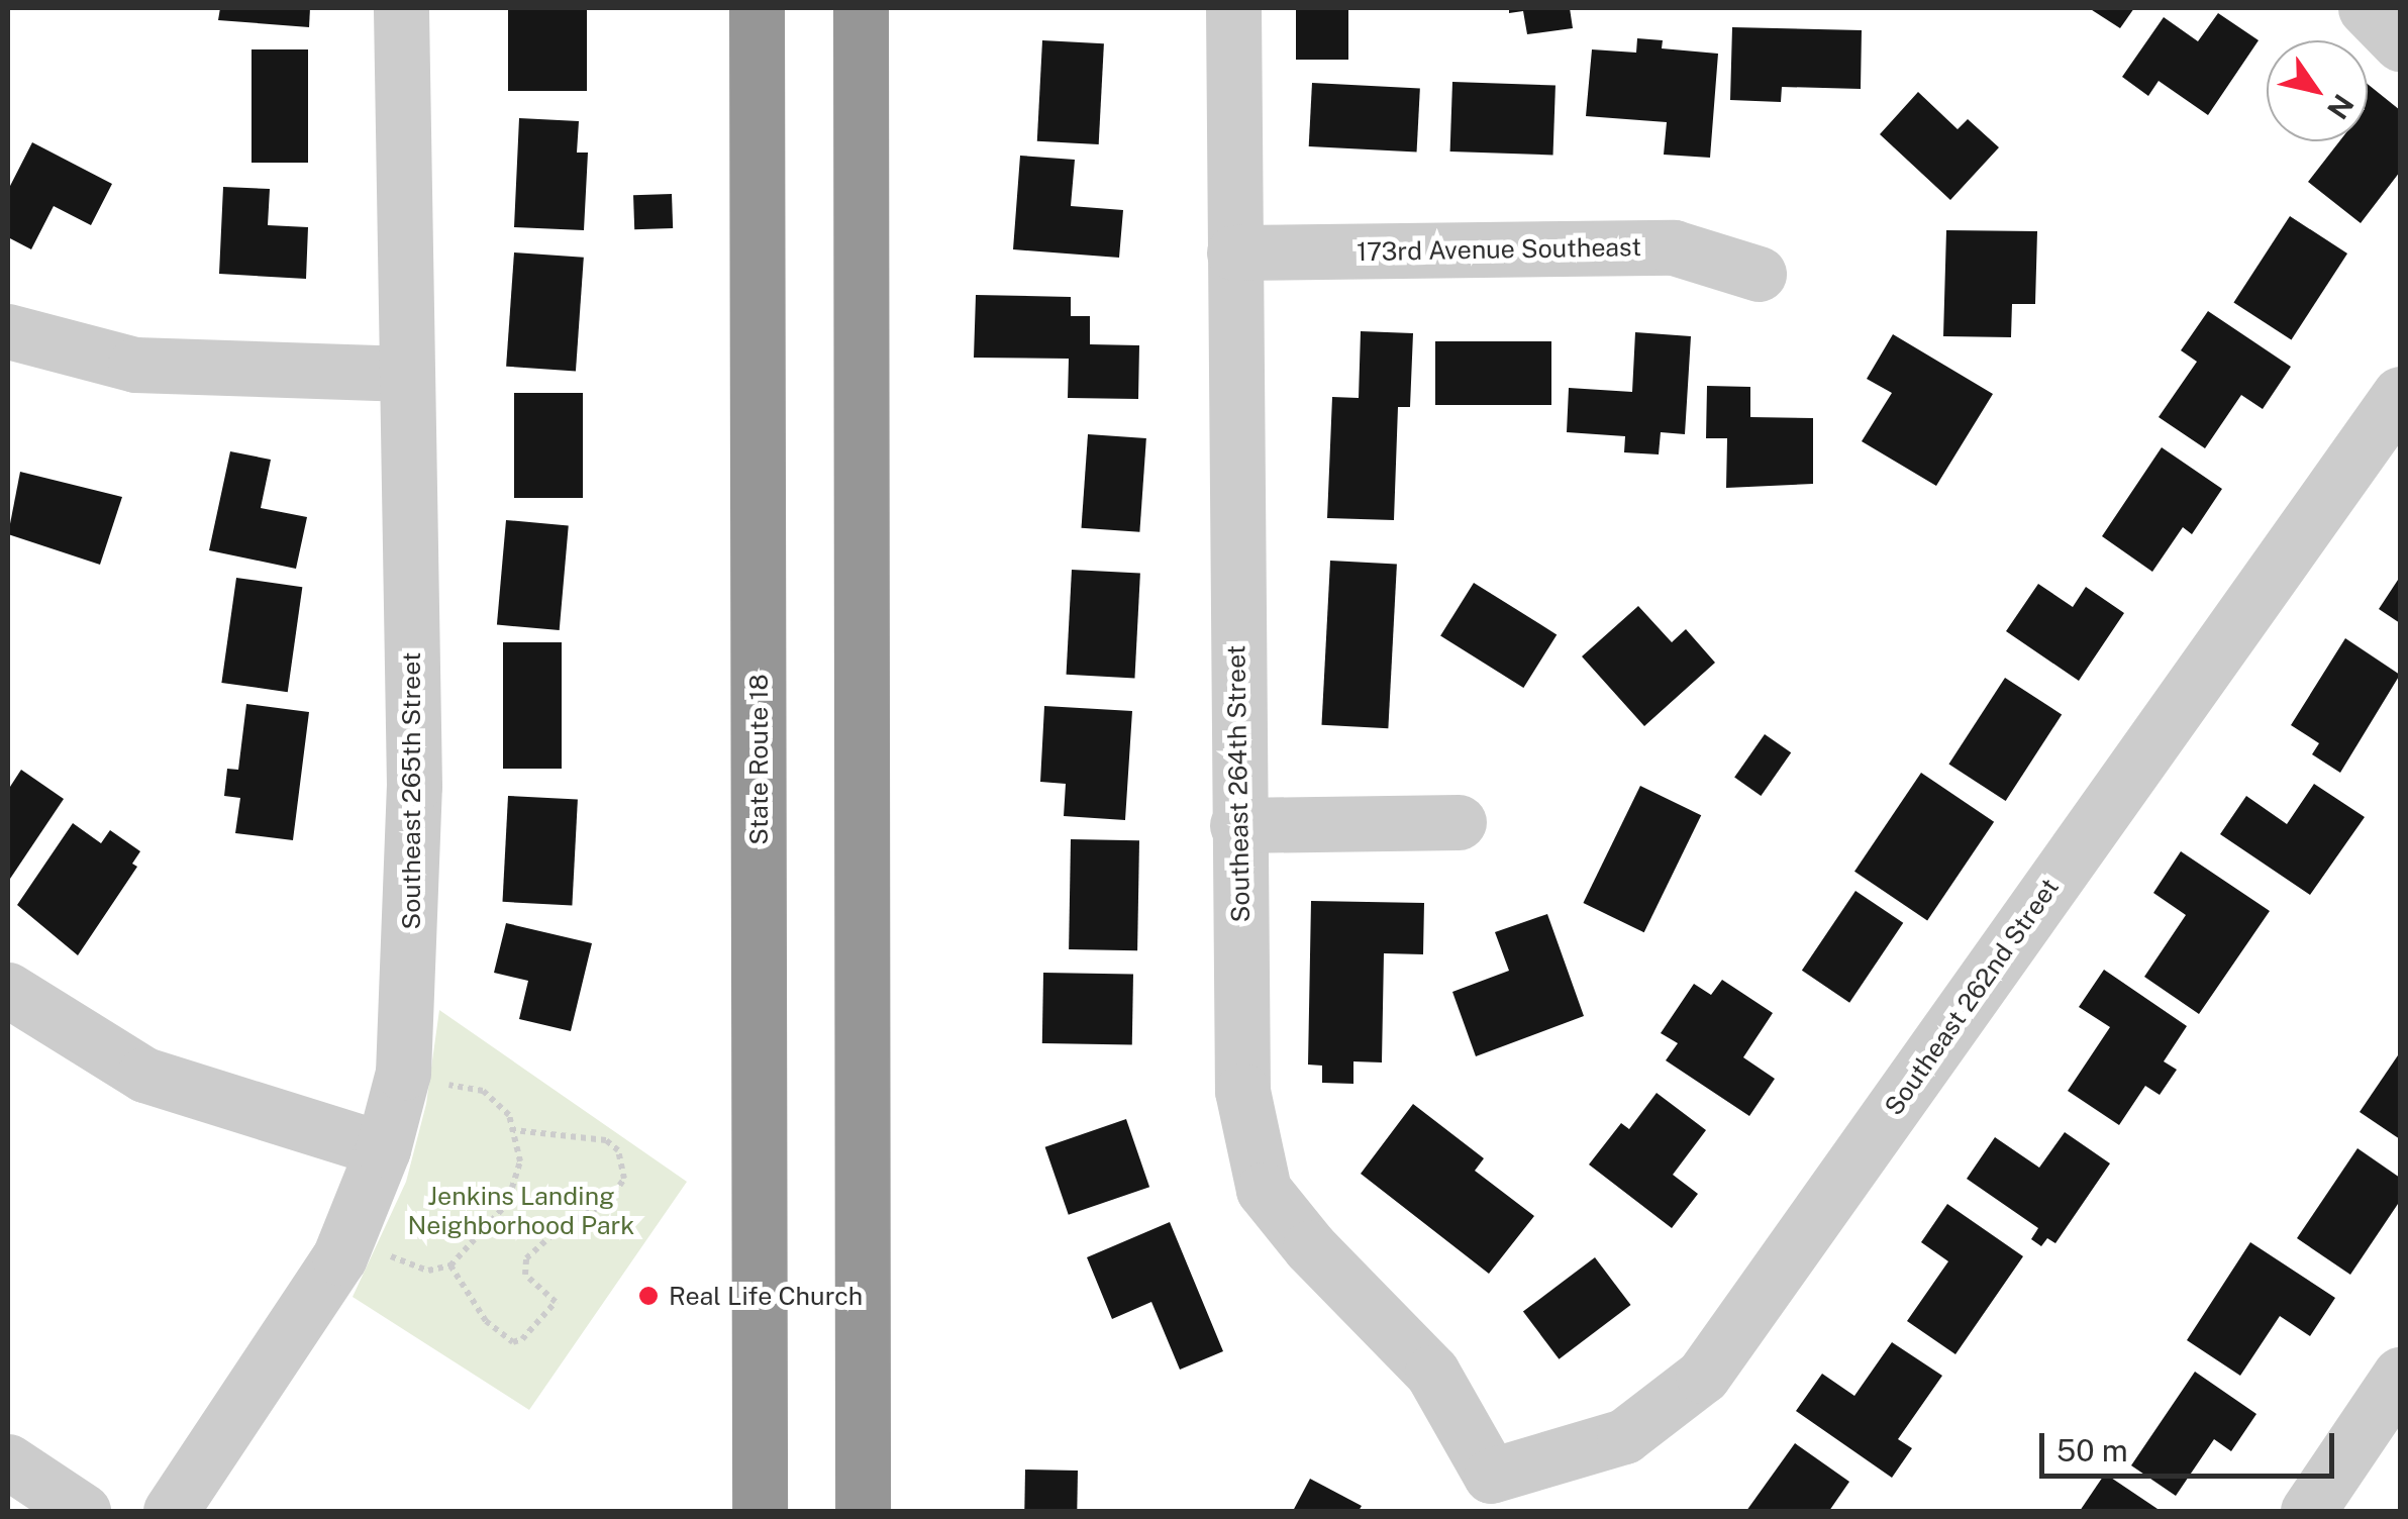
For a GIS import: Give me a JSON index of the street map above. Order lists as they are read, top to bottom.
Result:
{
  "streets": {
    "highway": ["State Route 18"],
    "street": [
      "173rd Avenue Southeast",
      "Southeast 264th Street",
      "Southeast 265th Street",
      "Southeast 262nd Street"
    ]
  },
  "crossings": [
    ["173rd Avenue Southeast", "Southeast 264th Street"],
    ["Southeast 264th Street", "Southeast 262nd Street"]
  ],
  "parks": ["Jenkins Landing Neighborhood Park"],
  "places": ["Real Life Church"],
  "scale_bar": "50 m",
  "north": "bottom right"
}
